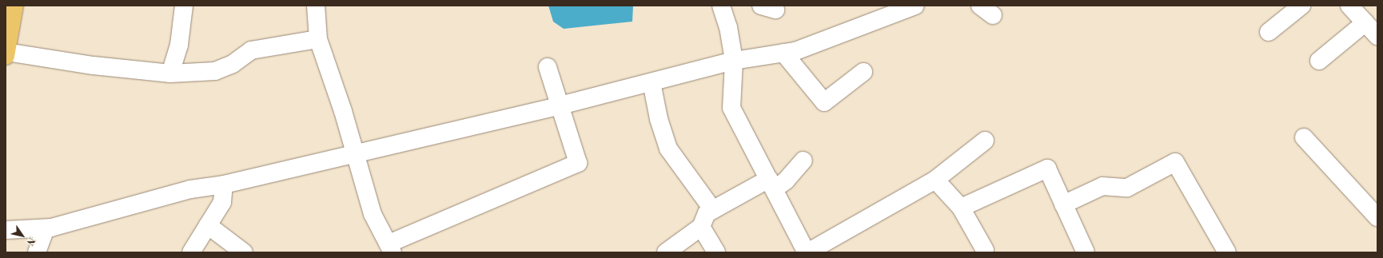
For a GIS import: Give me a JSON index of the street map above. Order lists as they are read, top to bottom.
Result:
{
  "north": "bottom right"
}
